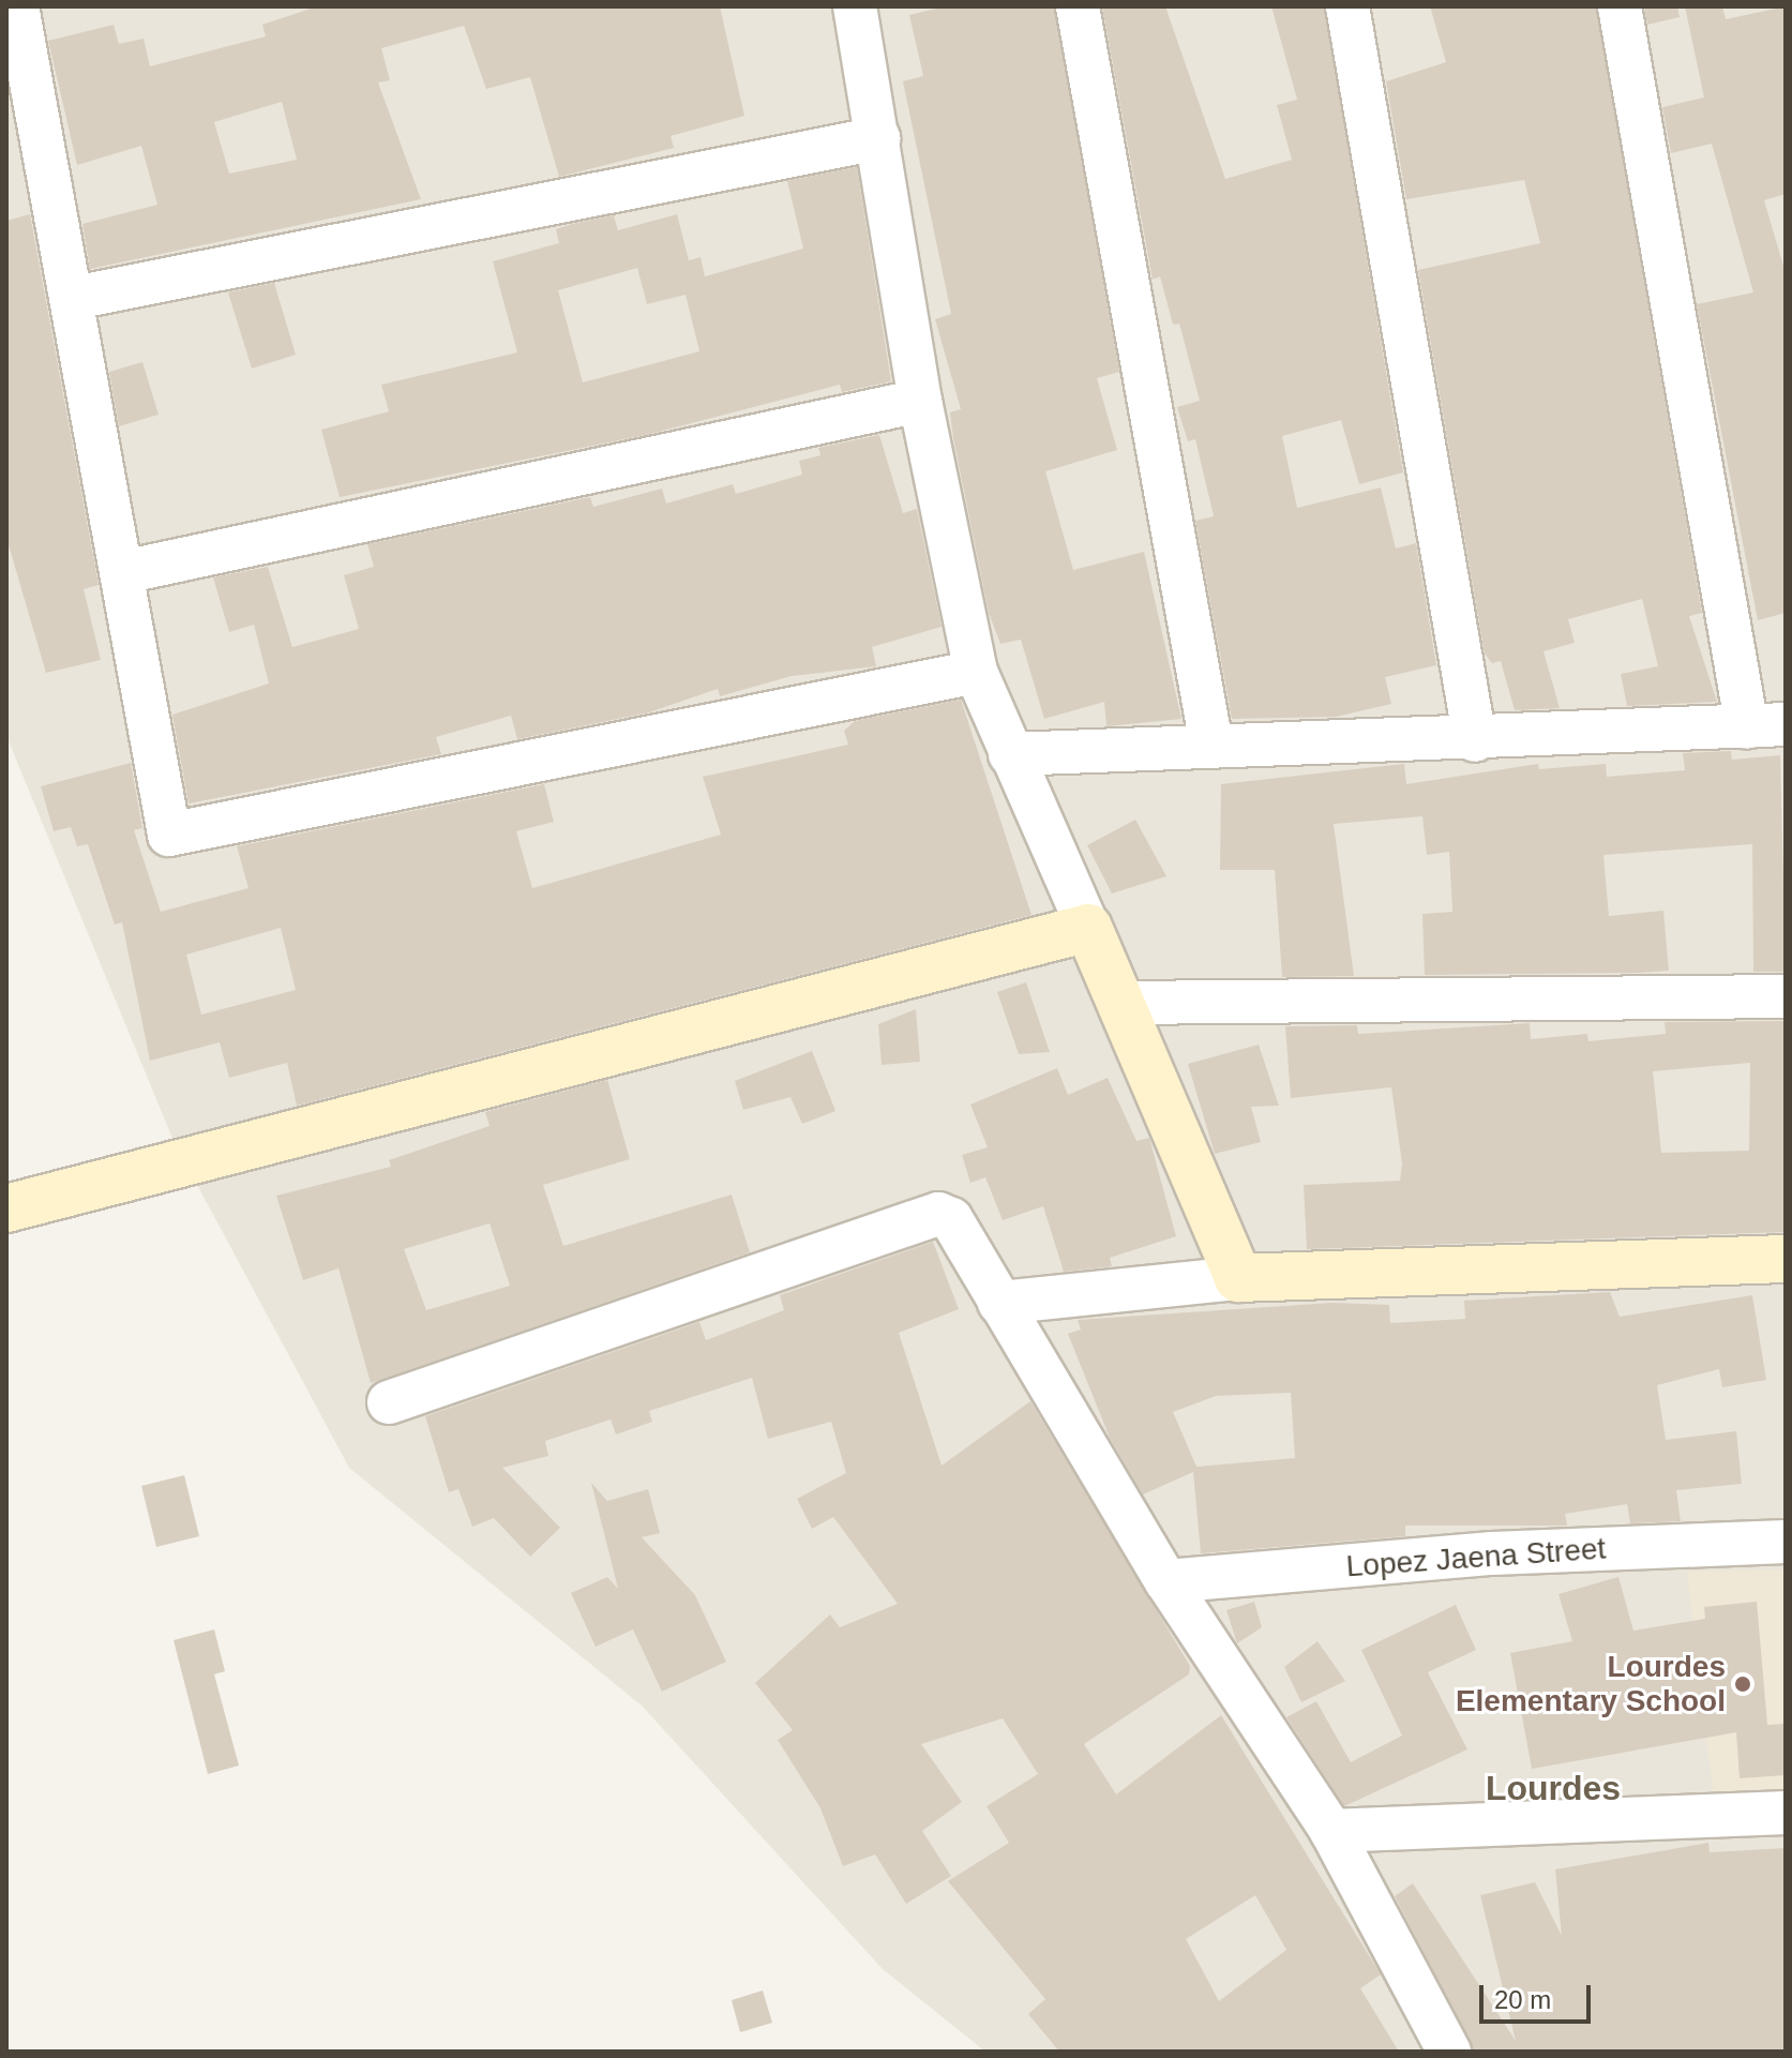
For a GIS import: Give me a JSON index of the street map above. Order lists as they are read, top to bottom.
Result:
{
  "streets": {
    "street": ["Lopez Jaena Street"]
  },
  "districts": ["Lourdes"],
  "places": ["Lourdes Elementary School"],
  "scale_bar": "20 m"
}
